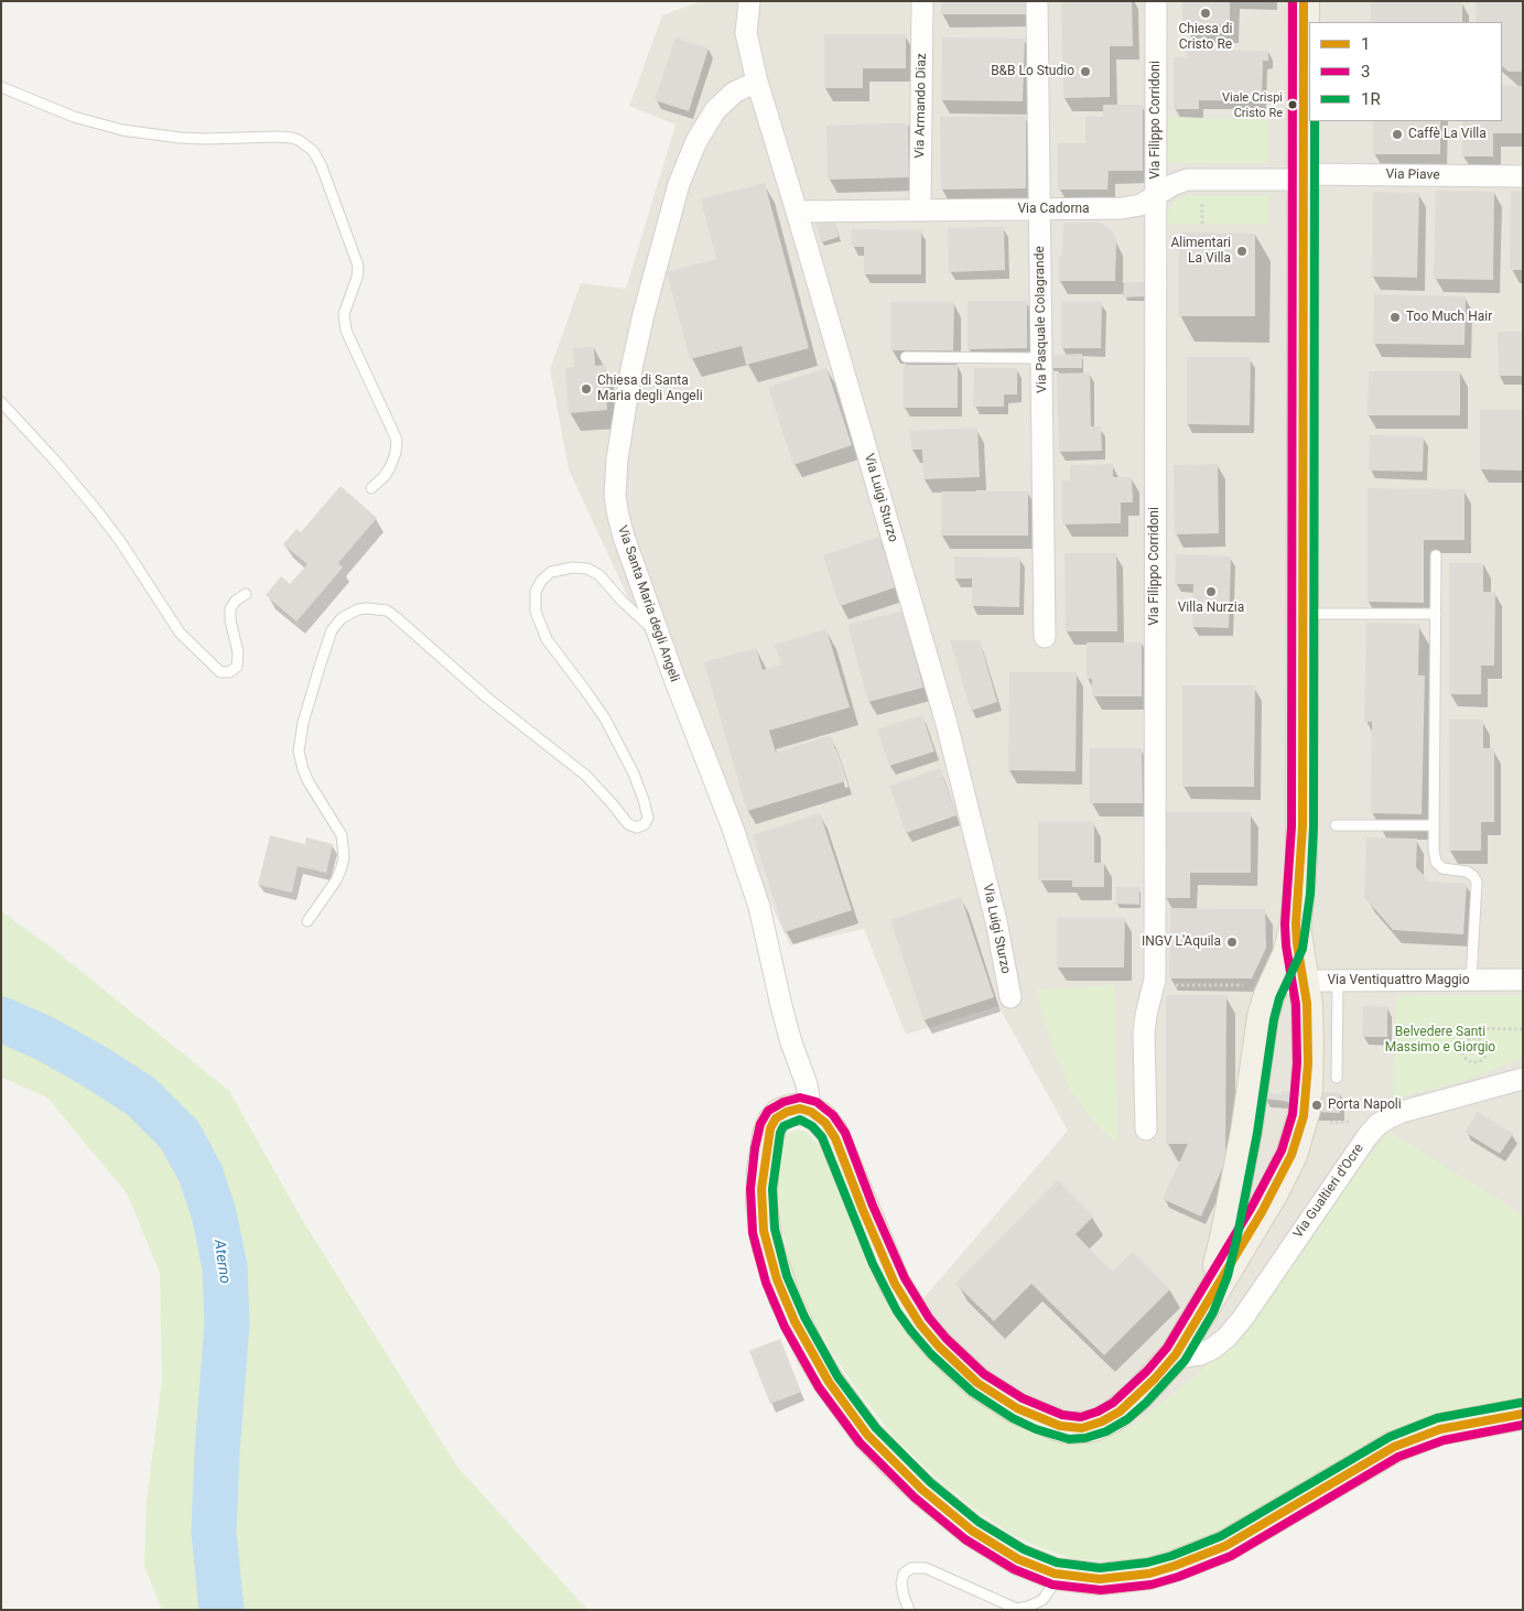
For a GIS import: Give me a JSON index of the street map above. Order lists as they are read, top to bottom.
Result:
{
  "streets": {
    "street": [
      "Via Armando Diaz",
      "Via Filippo Corridoni",
      "Via Piave",
      "Via Cadorna",
      "Via Pasquale Colagrande",
      "Via Luigi Sturzo",
      "Via Santa Maria degli Angeli",
      "Via Ventiquattro Maggio",
      "Via Gualtieri d'Ocre"
    ]
  },
  "crossings": [
    ["Via Armando Diaz", "Via Cadorna"],
    ["Via Filippo Corridoni", "Via Cadorna"],
    ["Via Piave", "Via Cadorna"],
    ["Via Cadorna", "Via Pasquale Colagrande"],
    ["Via Cadorna", "Via Luigi Sturzo"],
    ["Via Luigi Sturzo", "Via Santa Maria degli Angeli"]
  ],
  "water": ["Aterno"],
  "parks": ["Belvedere Santi Massimo e Giorgio"],
  "places": [
    "Chiesa di Cristo Re",
    "B&B Lo Studio",
    "Viale Crispi Cristo Re",
    "Caffè La Villa",
    "Alimentari La Villa",
    "Too Much Hair",
    "Chiesa di Santa Maria degli Angeli",
    "Villa Nurzia",
    "INGV L'Aquila",
    "Porta Napoli"
  ],
  "lines": ["transit line 1", "transit line 3", "transit line 1R"],
  "legend": ["1", "3", "1R"]
}
